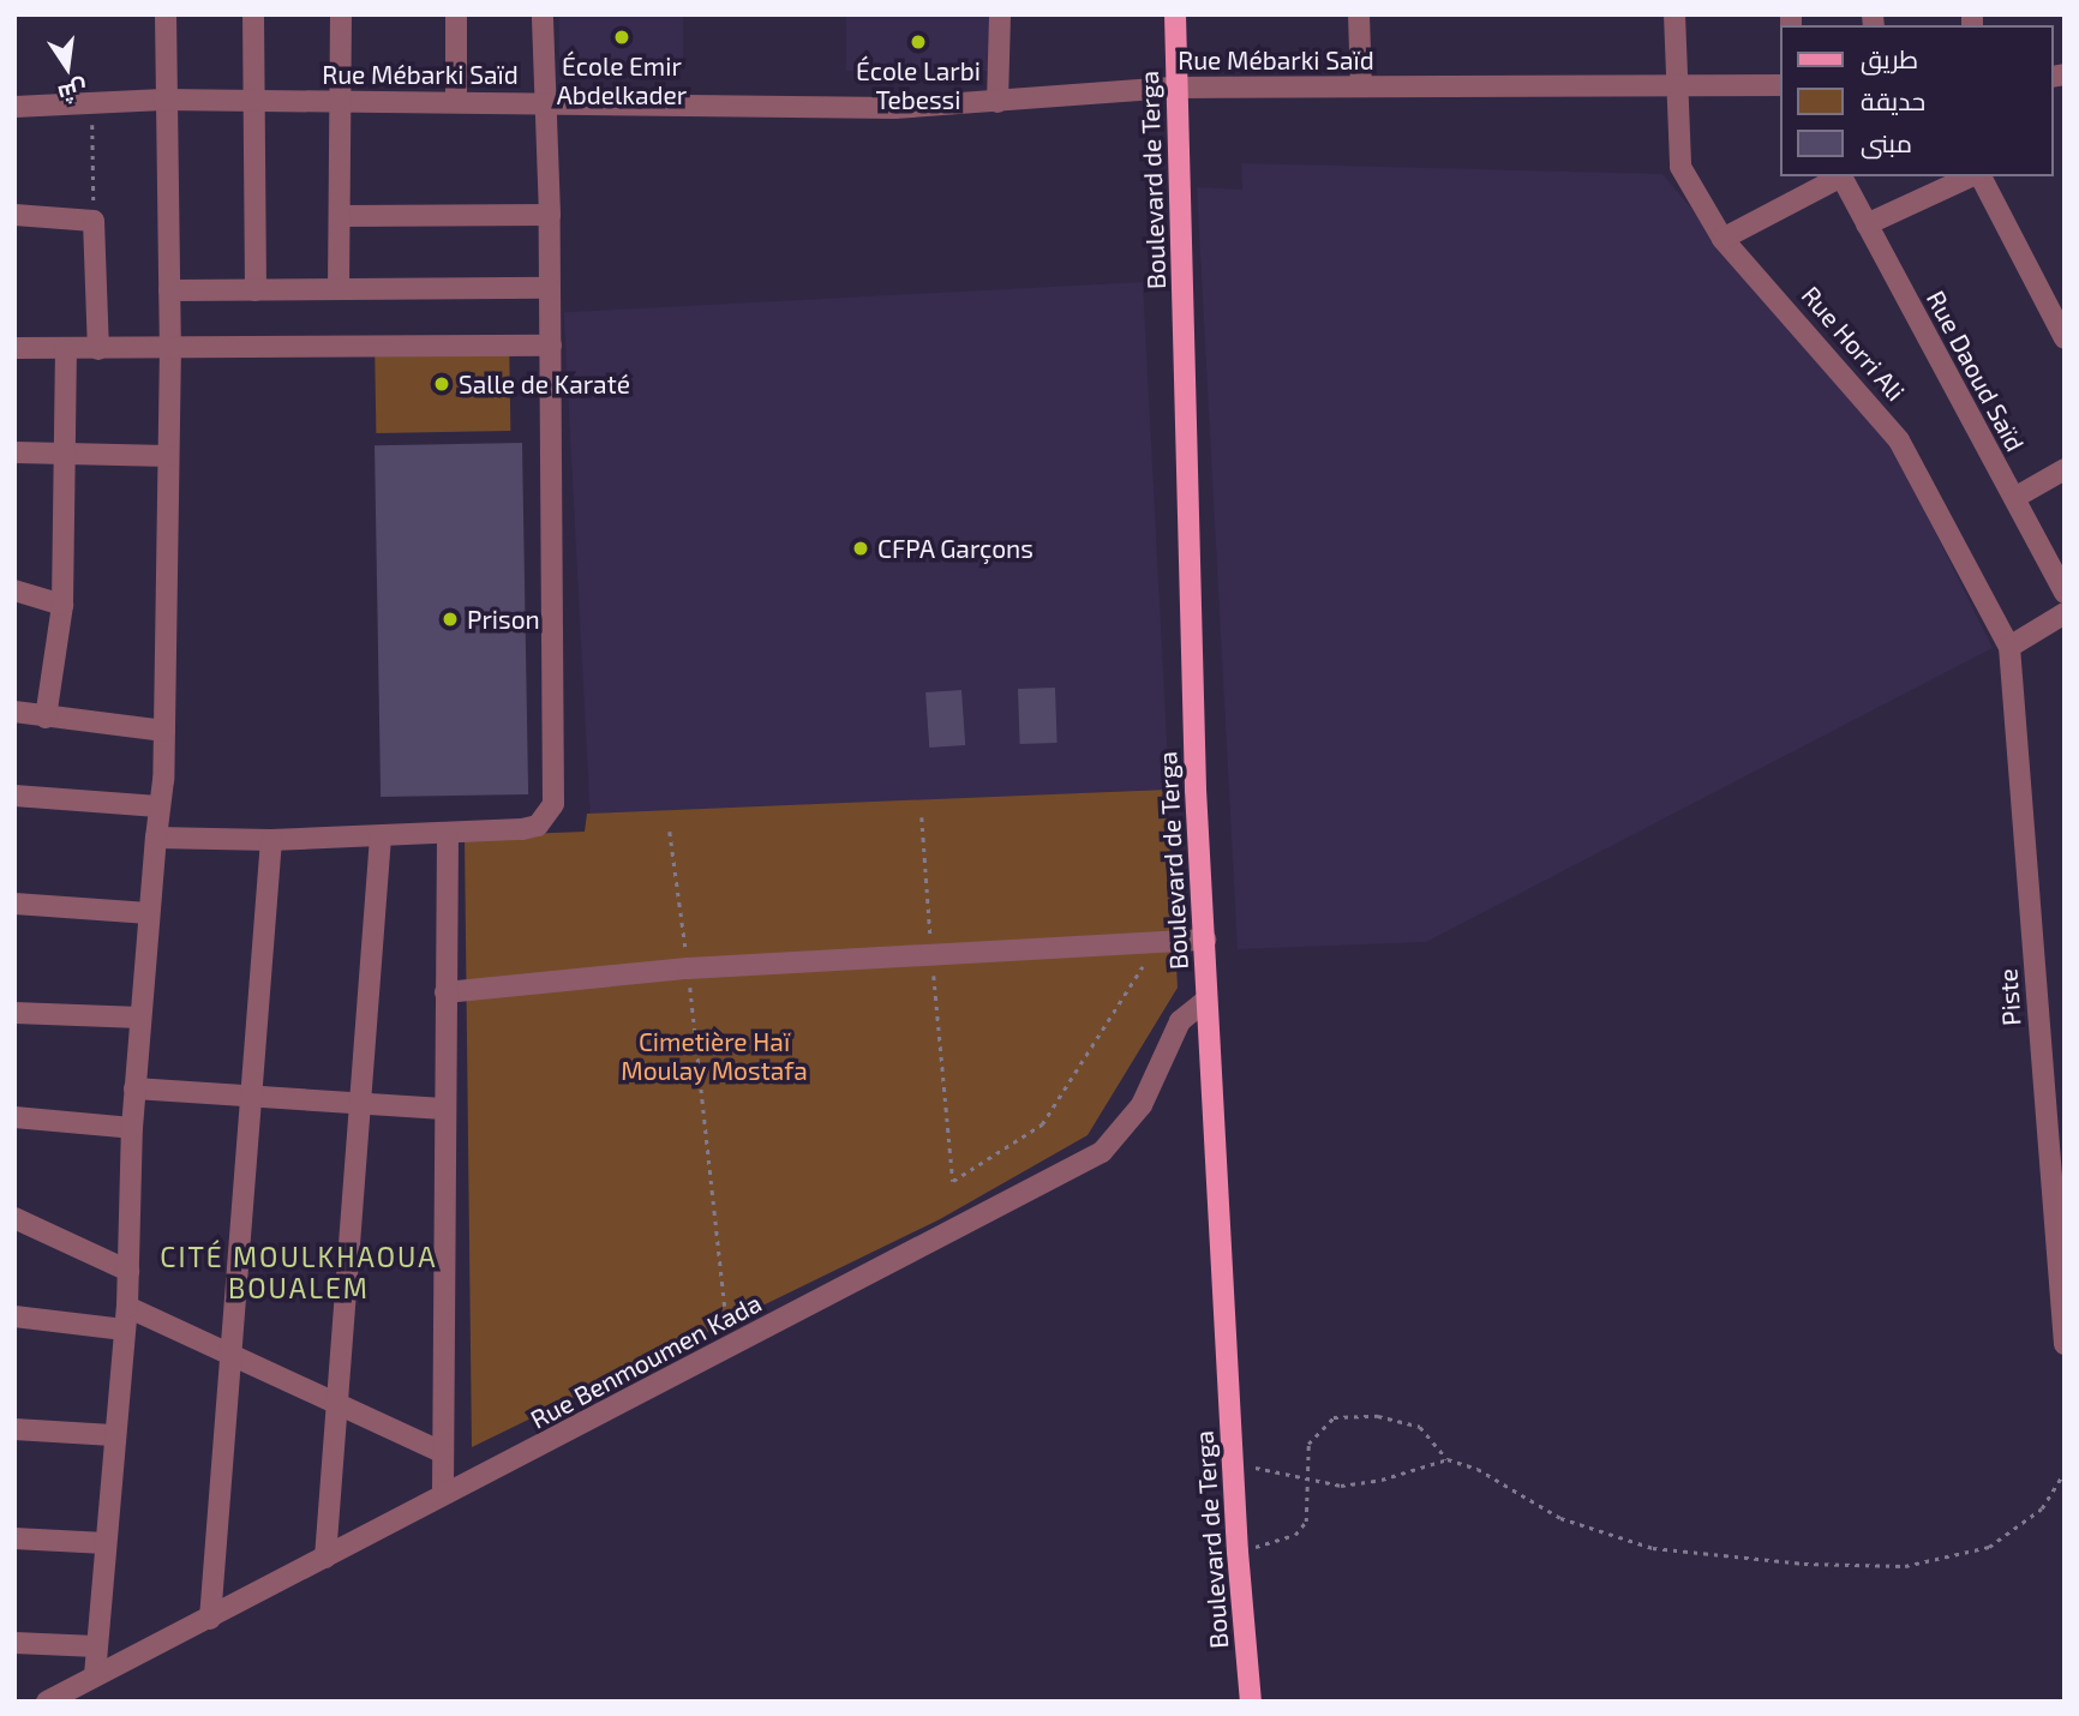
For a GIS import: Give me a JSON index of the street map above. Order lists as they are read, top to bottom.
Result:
{
  "streets": {
    "main road": ["Boulevard de Terga"],
    "street": [
      "Rue Mébarki Saïd",
      "Rue Horri Ali",
      "Rue Daoud Saïd",
      "Piste",
      "Rue Benmoumen Kada"
    ]
  },
  "crossings": [
    ["Rue Mébarki Saïd", "Boulevard de Terga"],
    ["Rue Mébarki Saïd", "Rue Horri Ali"],
    ["Boulevard de Terga", "Rue Benmoumen Kada"],
    ["Rue Horri Ali", "Piste"]
  ],
  "districts": ["CITÉ MOULKHAOUA BOUALEM"],
  "parks": ["Cimetière Haï Moulay Mostafa"],
  "places": [
    "École Emir Abdelkader",
    "École Larbi Tebessi",
    "Salle de Karaté",
    "CFPA Garçons",
    "Prison"
  ],
  "legend": ["طريق", "حديقة", "مبنى"],
  "north": "bottom"
}
